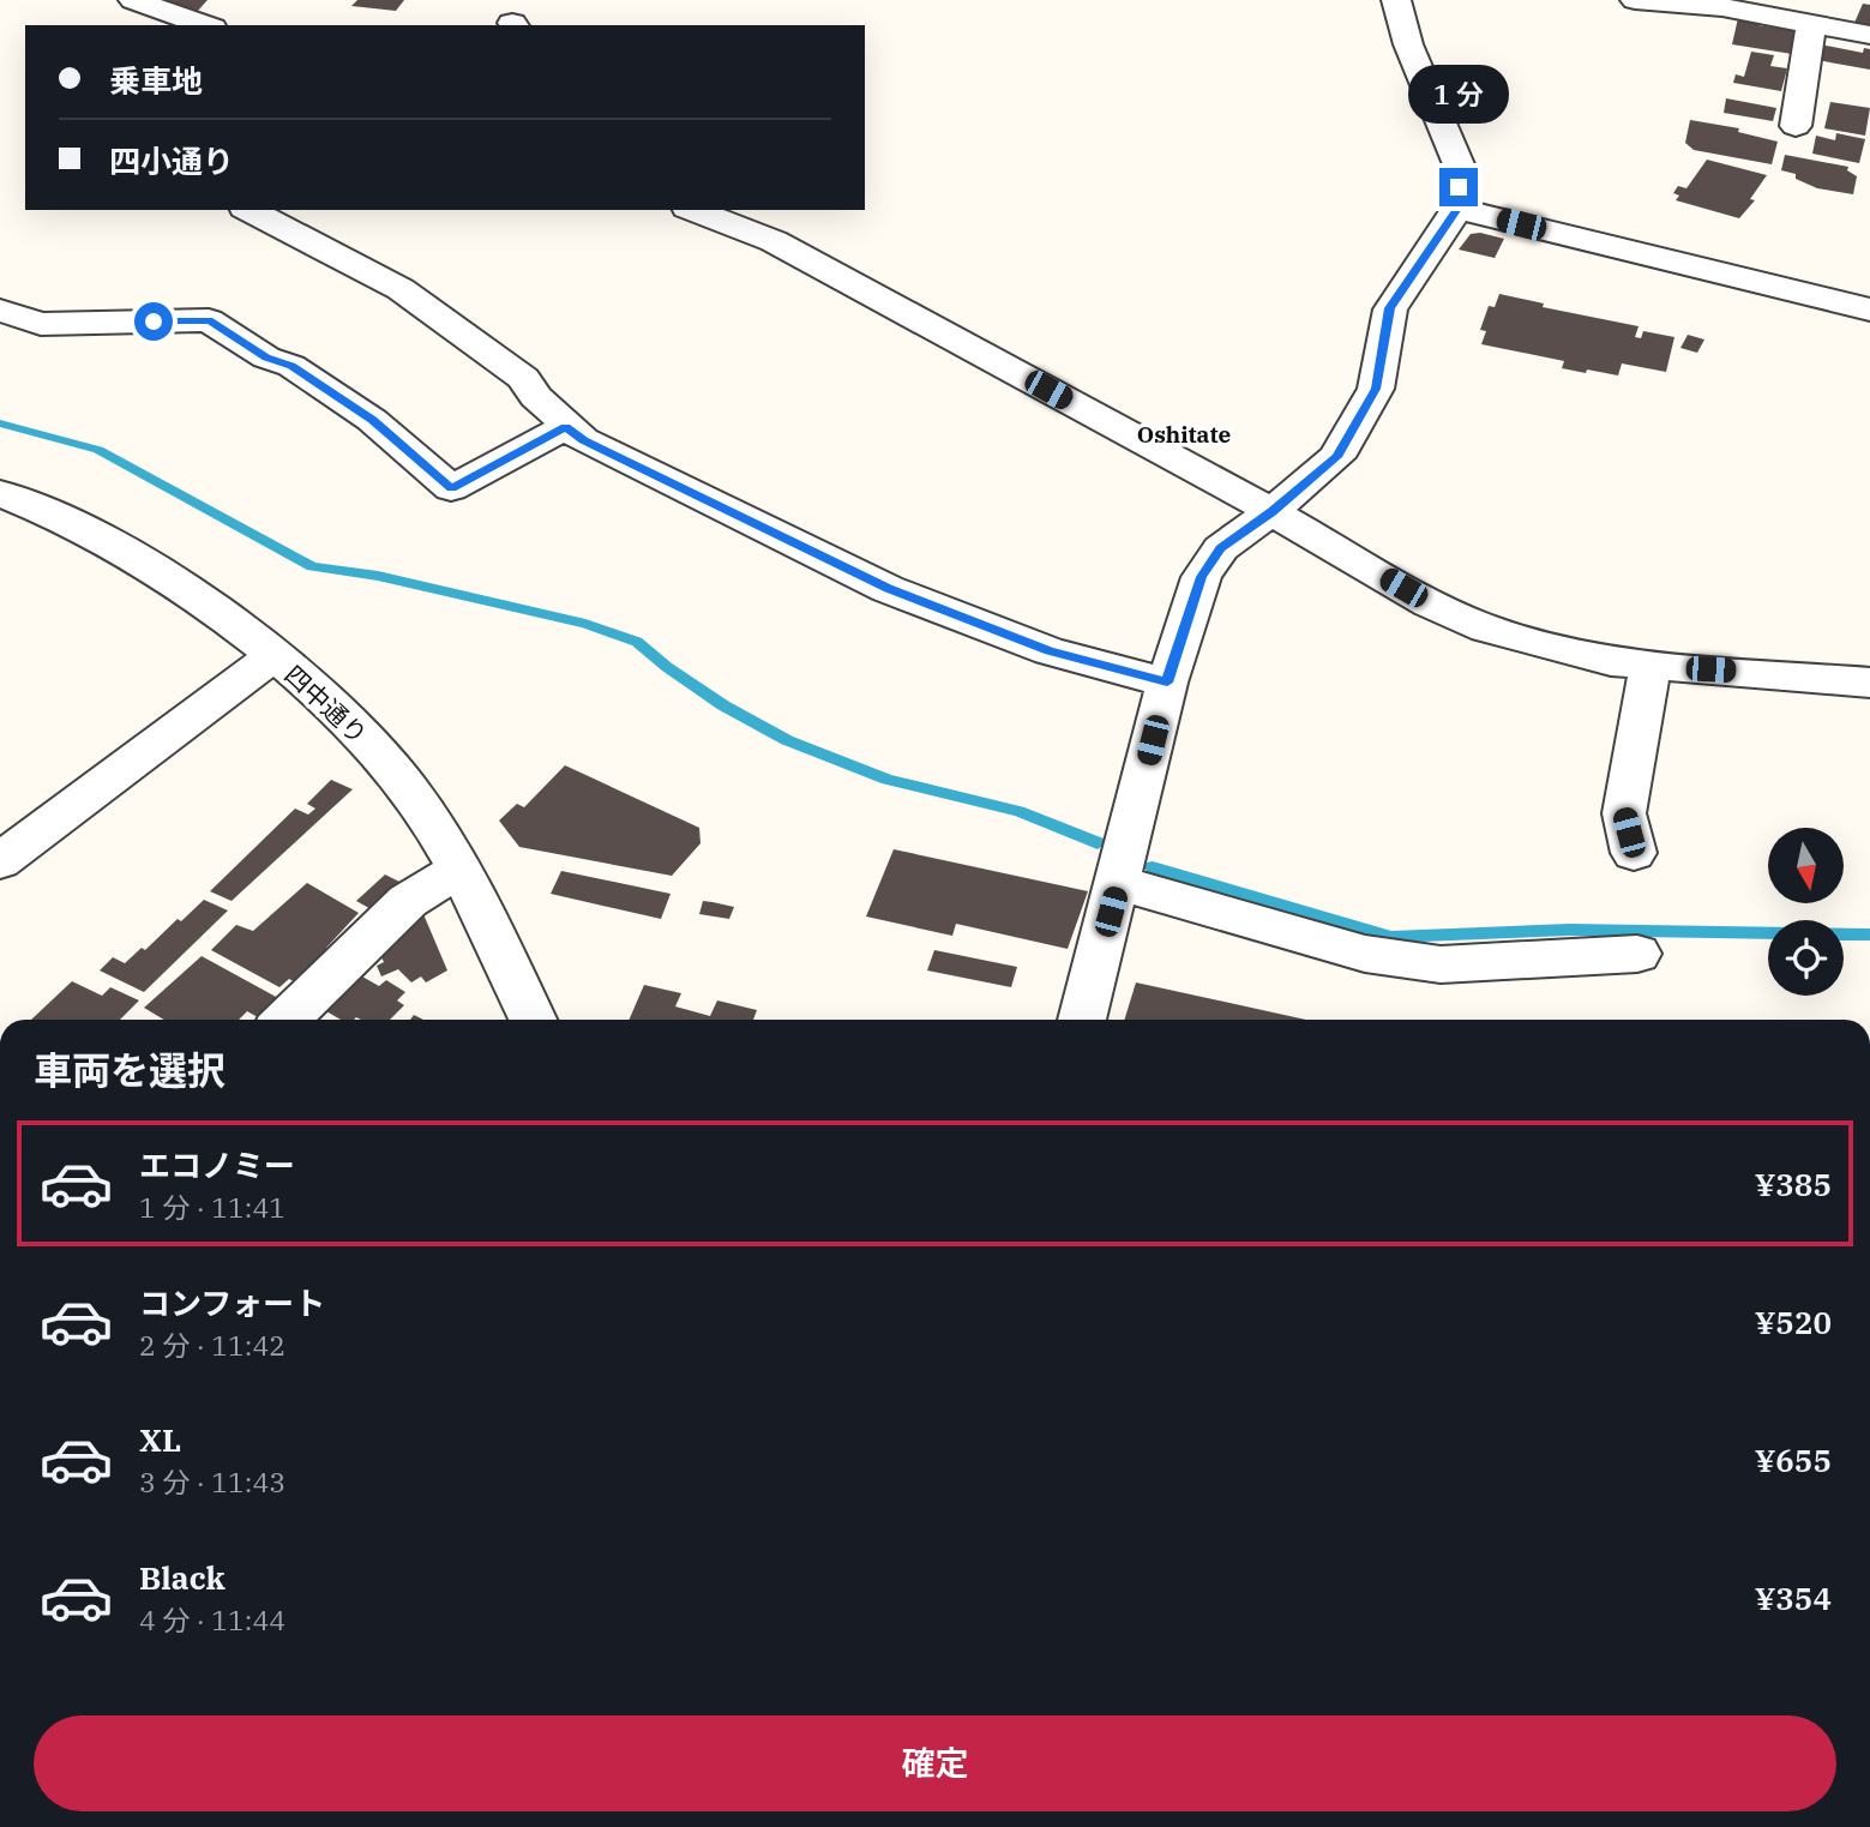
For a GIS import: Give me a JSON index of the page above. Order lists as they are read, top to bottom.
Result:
{
  "streets": {
    "street": ["四中通り"]
  },
  "districts": ["Oshitate"],
  "north": "bottom",
  "page": {
    "banner": ["乗車地", "四小通り"],
    "bubble": "1 分",
    "heading": "車両を選択",
    "list": [
      {
        "name": "エコノミー",
        "note": "1 分 · 11:41",
        "value": "¥385"
      },
      {
        "name": "コンフォート",
        "note": "2 分 · 11:42",
        "value": "¥520"
      },
      {
        "name": "XL",
        "note": "3 分 · 11:43",
        "value": "¥655"
      },
      {
        "name": "Black",
        "note": "4 分 · 11:44",
        "value": "¥354"
      }
    ],
    "buttons": "確定"
  }
}
